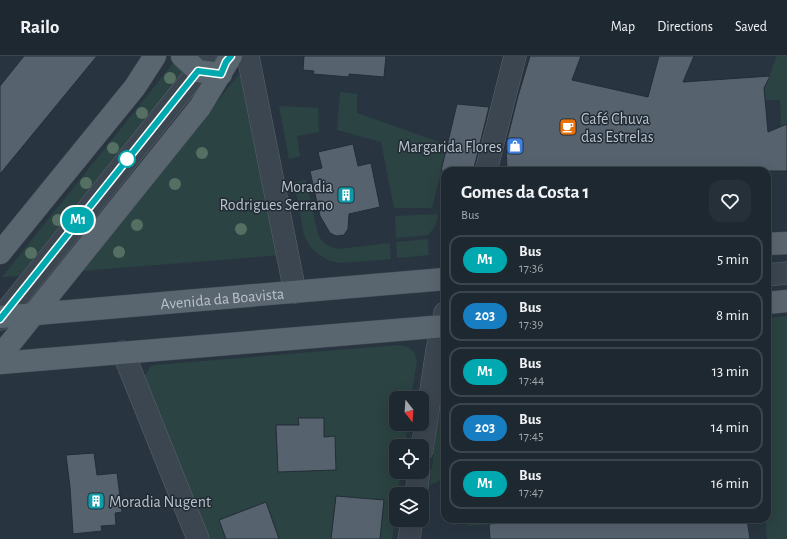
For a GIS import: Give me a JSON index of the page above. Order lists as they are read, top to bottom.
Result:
{
  "streets": {
    "main road": ["Avenida da Boavista"]
  },
  "places": {
    "cafe": ["Café Chuva das Estrelas"],
    "shop": ["Margarida Flores"],
    "building": ["Moradia Rodrigues Serrano", "Moradia Nugent"]
  },
  "lines": ["bus line M1"],
  "north": "bottom",
  "page": {
    "header": "Railo",
    "nav": ["Map", "Directions", "Saved"],
    "on_map": "M1",
    "heading": ["Gomes da Costa 1", "Bus"],
    "list": [
      {
        "mark": "M1",
        "name": "Bus",
        "note": "17:36",
        "value": "5 min"
      },
      {
        "mark": "203",
        "name": "Bus",
        "note": "17:39",
        "value": "8 min"
      },
      {
        "mark": "M1",
        "name": "Bus",
        "note": "17:44",
        "value": "13 min"
      },
      {
        "mark": "203",
        "name": "Bus",
        "note": "17:45",
        "value": "14 min"
      },
      {
        "mark": "M1",
        "name": "Bus",
        "note": "17:47",
        "value": "16 min"
      }
    ]
  }
}
